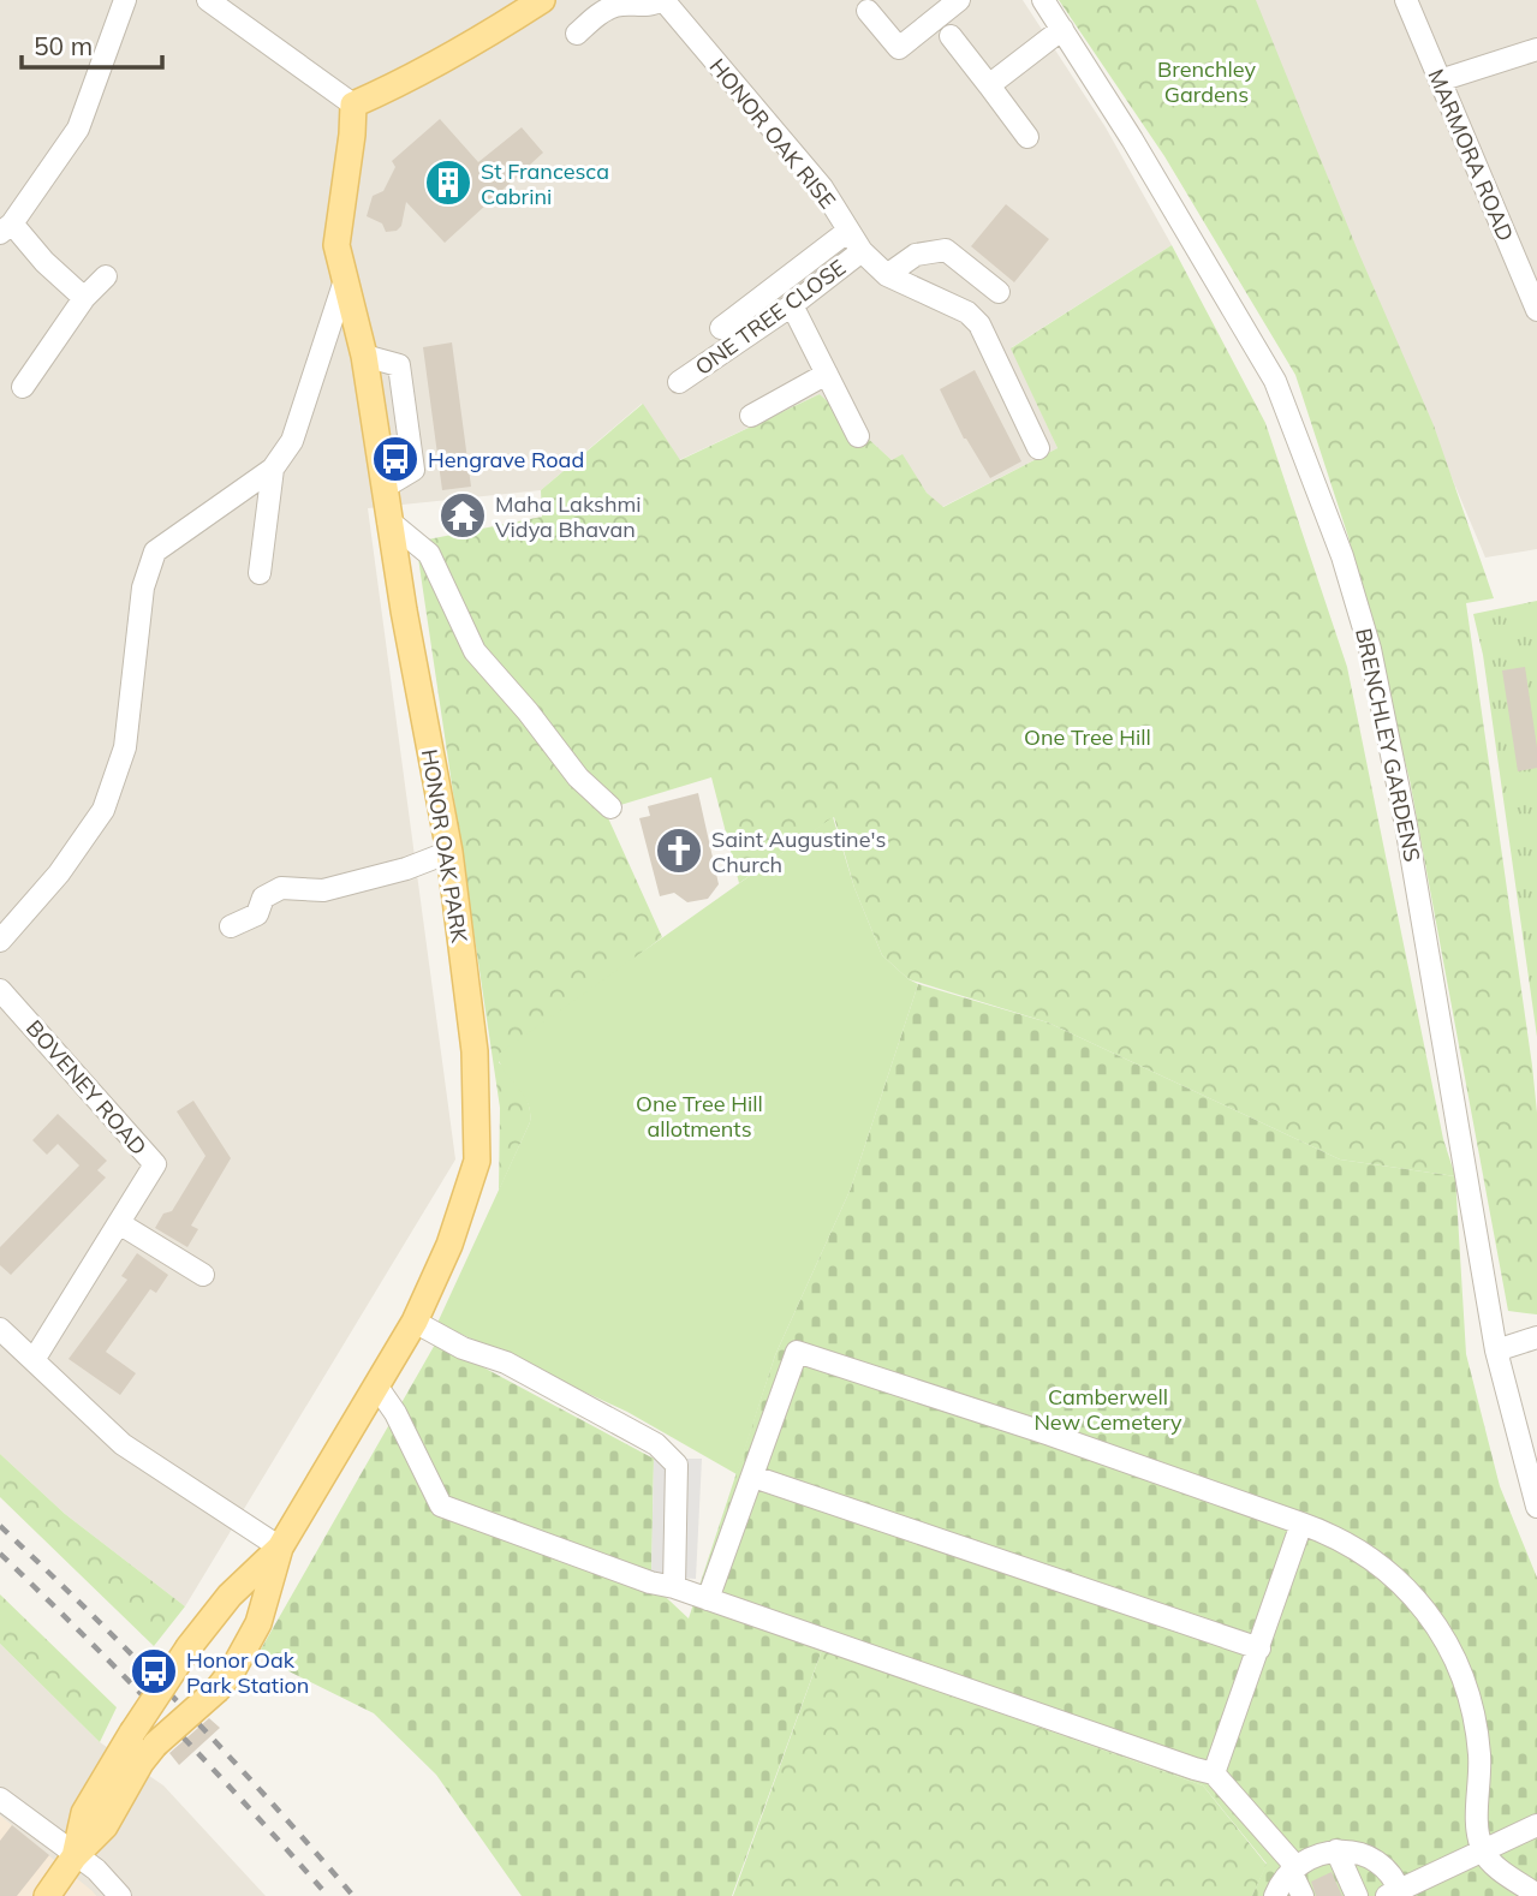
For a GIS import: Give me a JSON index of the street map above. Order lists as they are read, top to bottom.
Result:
{
  "streets": {
    "main road": ["HONOR OAK PARK"],
    "street": [
      "HONOR OAK RISE",
      "MARMORA ROAD",
      "ONE TREE CLOSE",
      "BRENCHLEY GARDENS",
      "BOVENEY ROAD"
    ]
  },
  "crossings": [
    ["HONOR OAK RISE", "ONE TREE CLOSE"]
  ],
  "parks": [
    "Brenchley Gardens",
    "One Tree Hill",
    "One Tree Hill allotments",
    "Camberwell New Cemetery"
  ],
  "places": {
    "building": ["St Francesca Cabrini"],
    "bus stop": ["Hengrave Road", "Honor Oak Park Station"],
    "temple": ["Maha Lakshmi Vidya Bhavan"],
    "church": ["Saint Augustine's Church"]
  },
  "scale_bar": "50 m"
}
